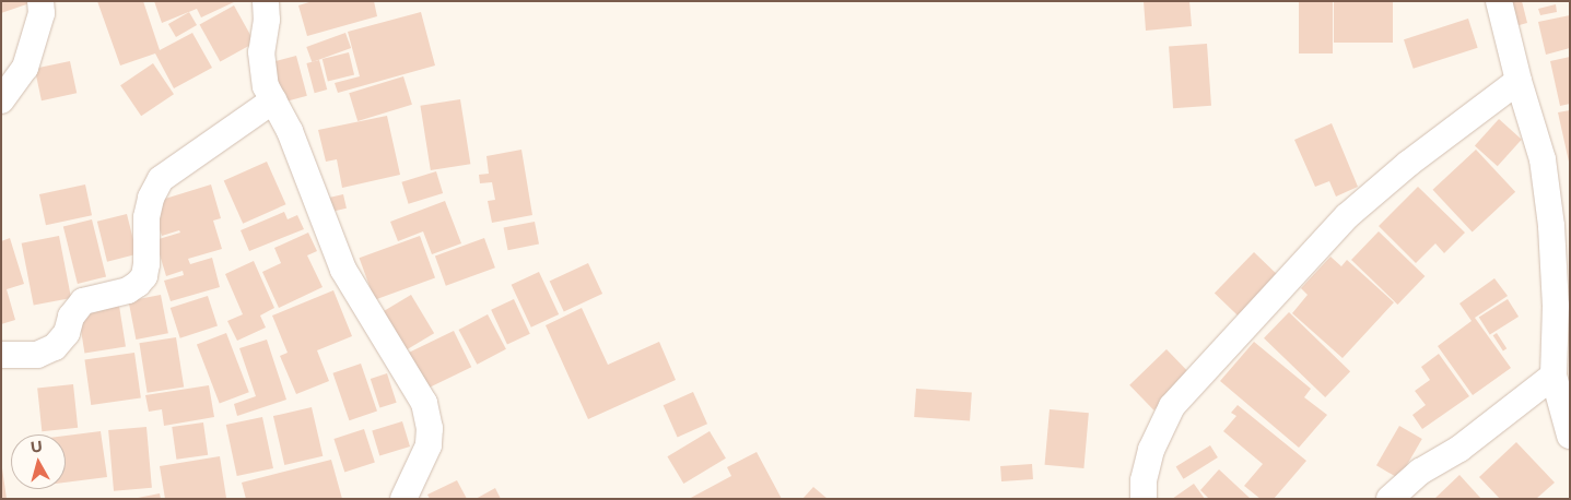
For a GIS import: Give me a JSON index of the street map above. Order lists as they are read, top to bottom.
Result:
{
  "north": "top"
}
